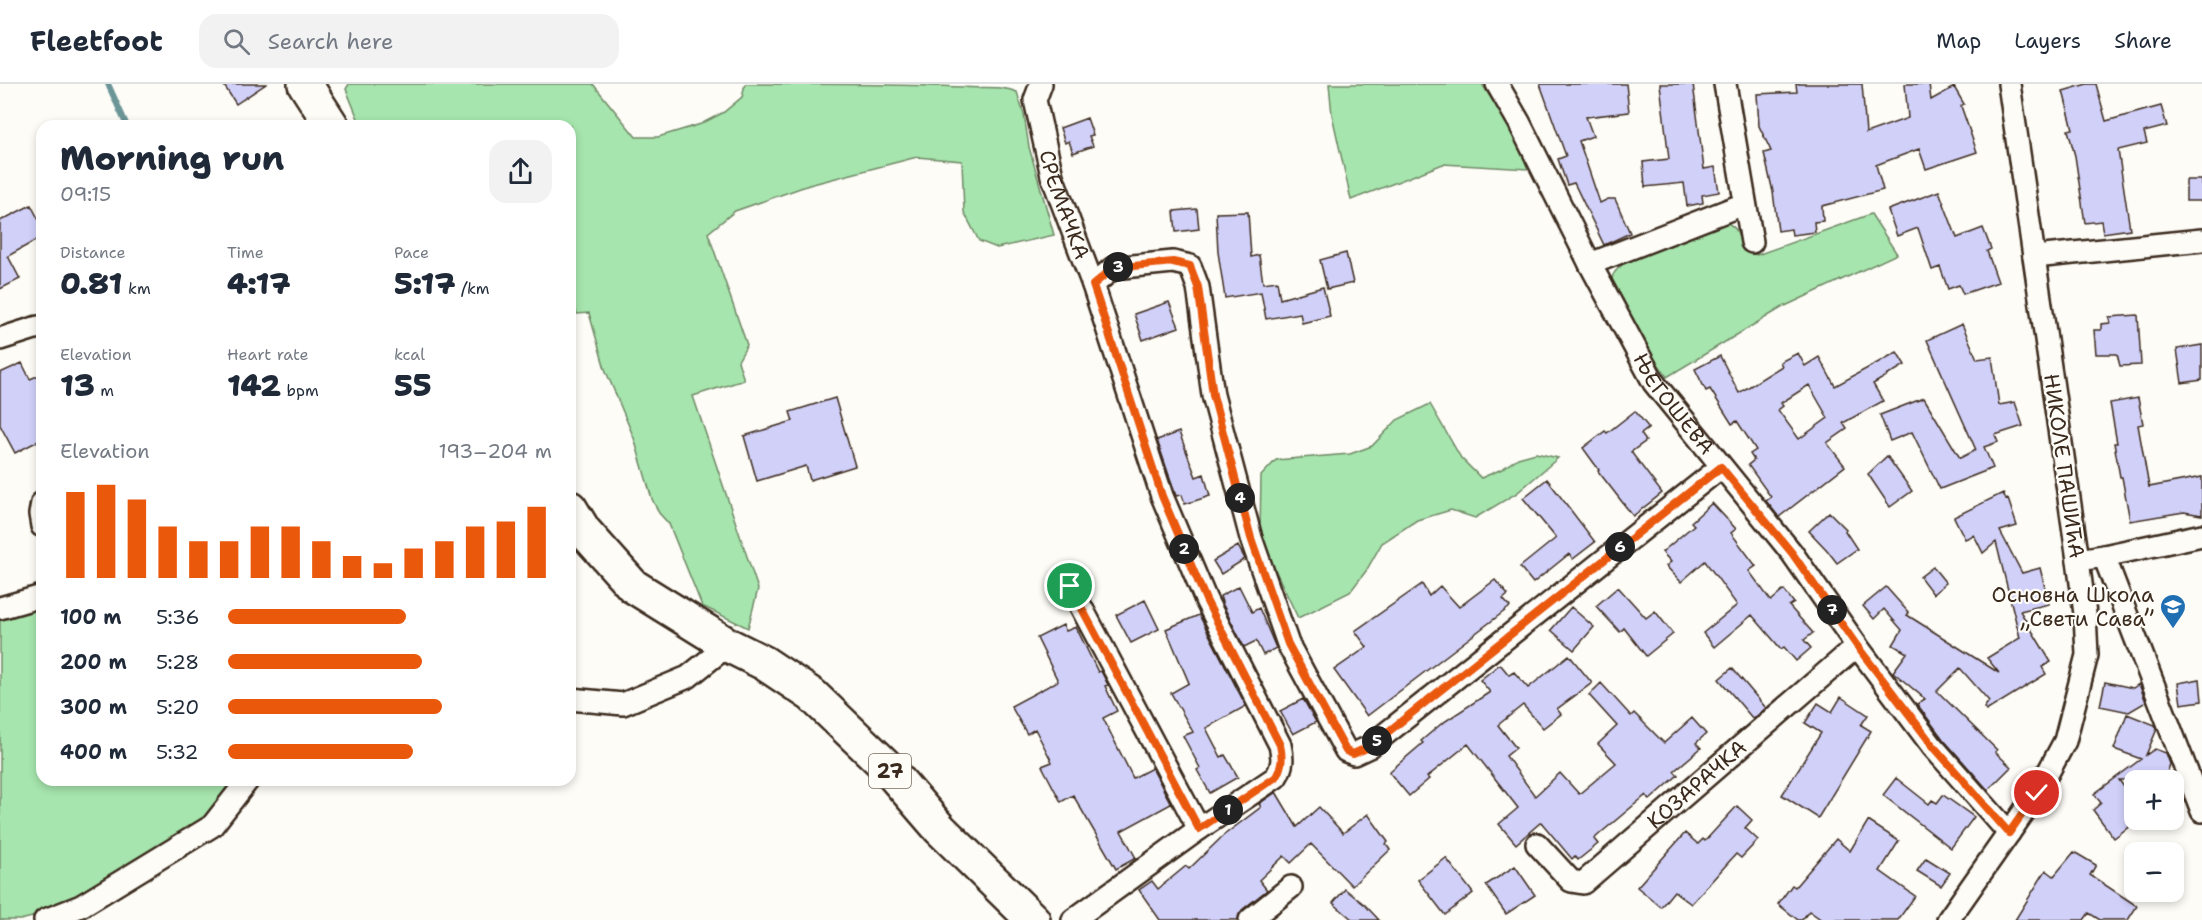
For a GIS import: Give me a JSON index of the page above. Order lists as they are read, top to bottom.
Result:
{
  "streets": {
    "main road": ["27"],
    "street": [
      "СРЕМАЧКА",
      "ЊЕГОШЕВА",
      "НИКОЛЕ ПАШИЋА",
      "КОЗАРАЧКА"
    ]
  },
  "crossings": [
    ["ЊЕГОШЕВА", "НИКОЛЕ ПАШИЋА"],
    ["ЊЕГОШЕВА", "КОЗАРАЧКА"]
  ],
  "places": {
    "school or university": ["Основна Школа „Свети Сава”"]
  },
  "page": {
    "header": "Fleetfoot",
    "search": "Search here",
    "nav": ["Map", "Layers", "Share"],
    "heading": ["Morning run", "09:15"],
    "stats": [
      ["Distance", "0.81 km"],
      ["Time", "4:17"],
      ["Pace", "5:17 /km"],
      ["Elevation", "13 m"],
      ["Heart rate", "142 bpm"],
      ["kcal", "55"]
    ],
    "pins": [
      "3",
      "4",
      "6",
      "2",
      "7",
      "5",
      "1"
    ],
    "chart": ["Elevation", "193–204 m"],
    "list": [
      {
        "name": "100 m",
        "note": "5:36"
      },
      {
        "name": "200 m",
        "note": "5:28"
      },
      {
        "name": "300 m",
        "note": "5:20"
      },
      {
        "name": "400 m",
        "note": "5:32"
      }
    ],
    "map_buttons": ["+", "−"]
  }
}
